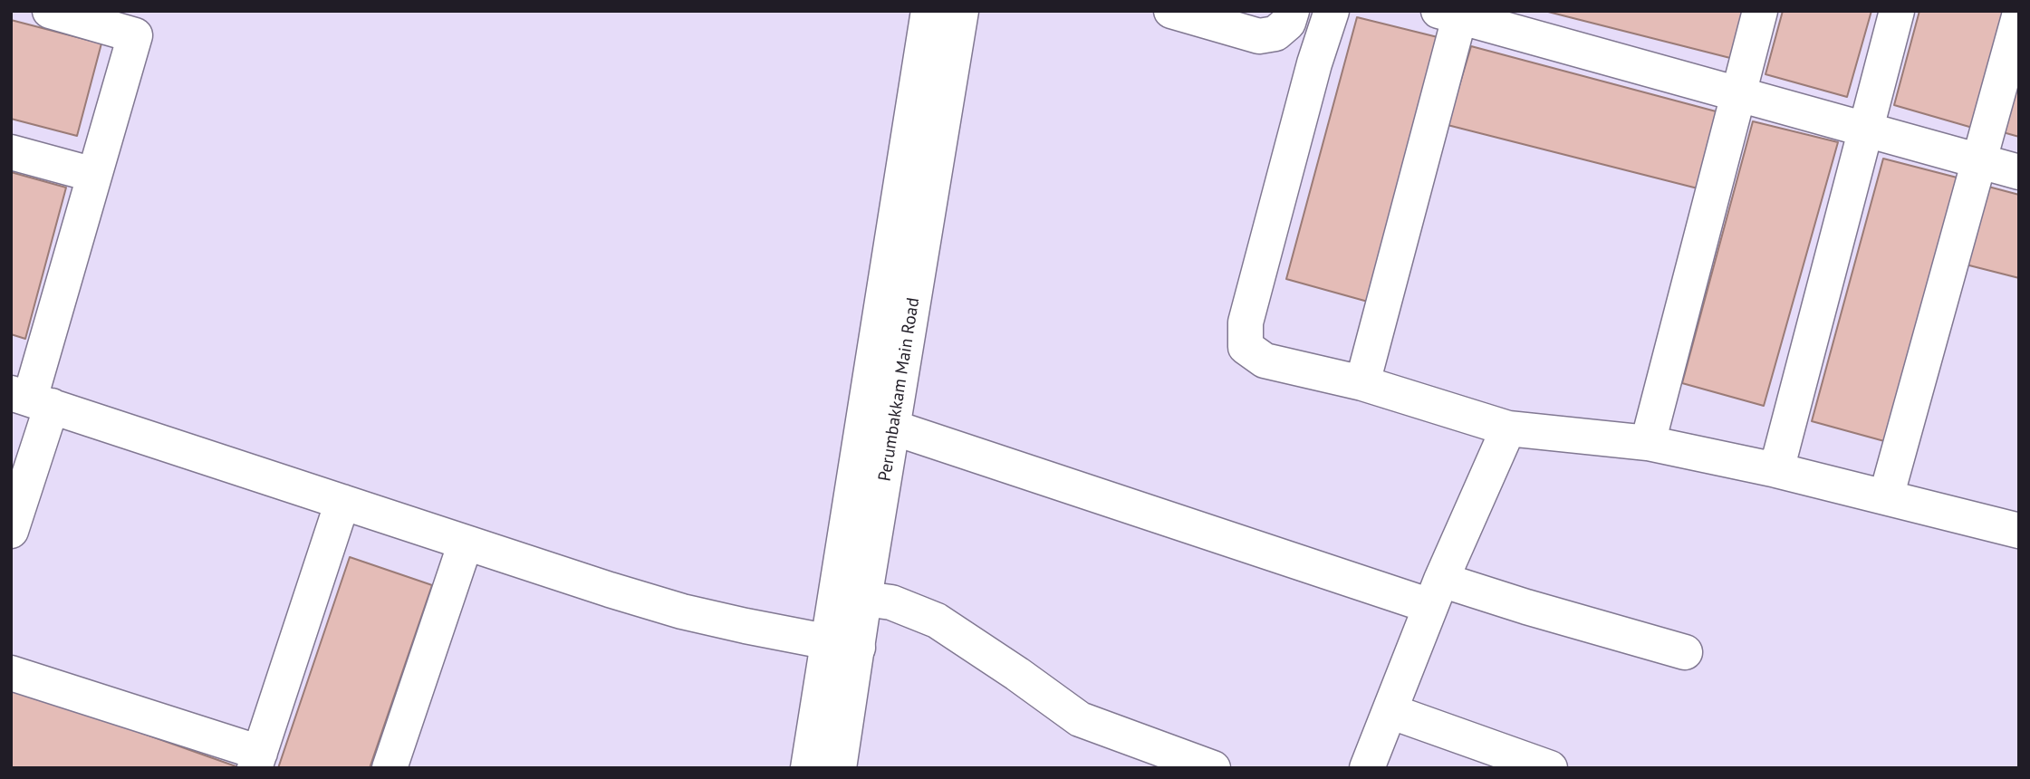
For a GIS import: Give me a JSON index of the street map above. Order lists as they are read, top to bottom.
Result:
{
  "streets": {
    "street": ["Perumbakkam Main Road"]
  }
}
